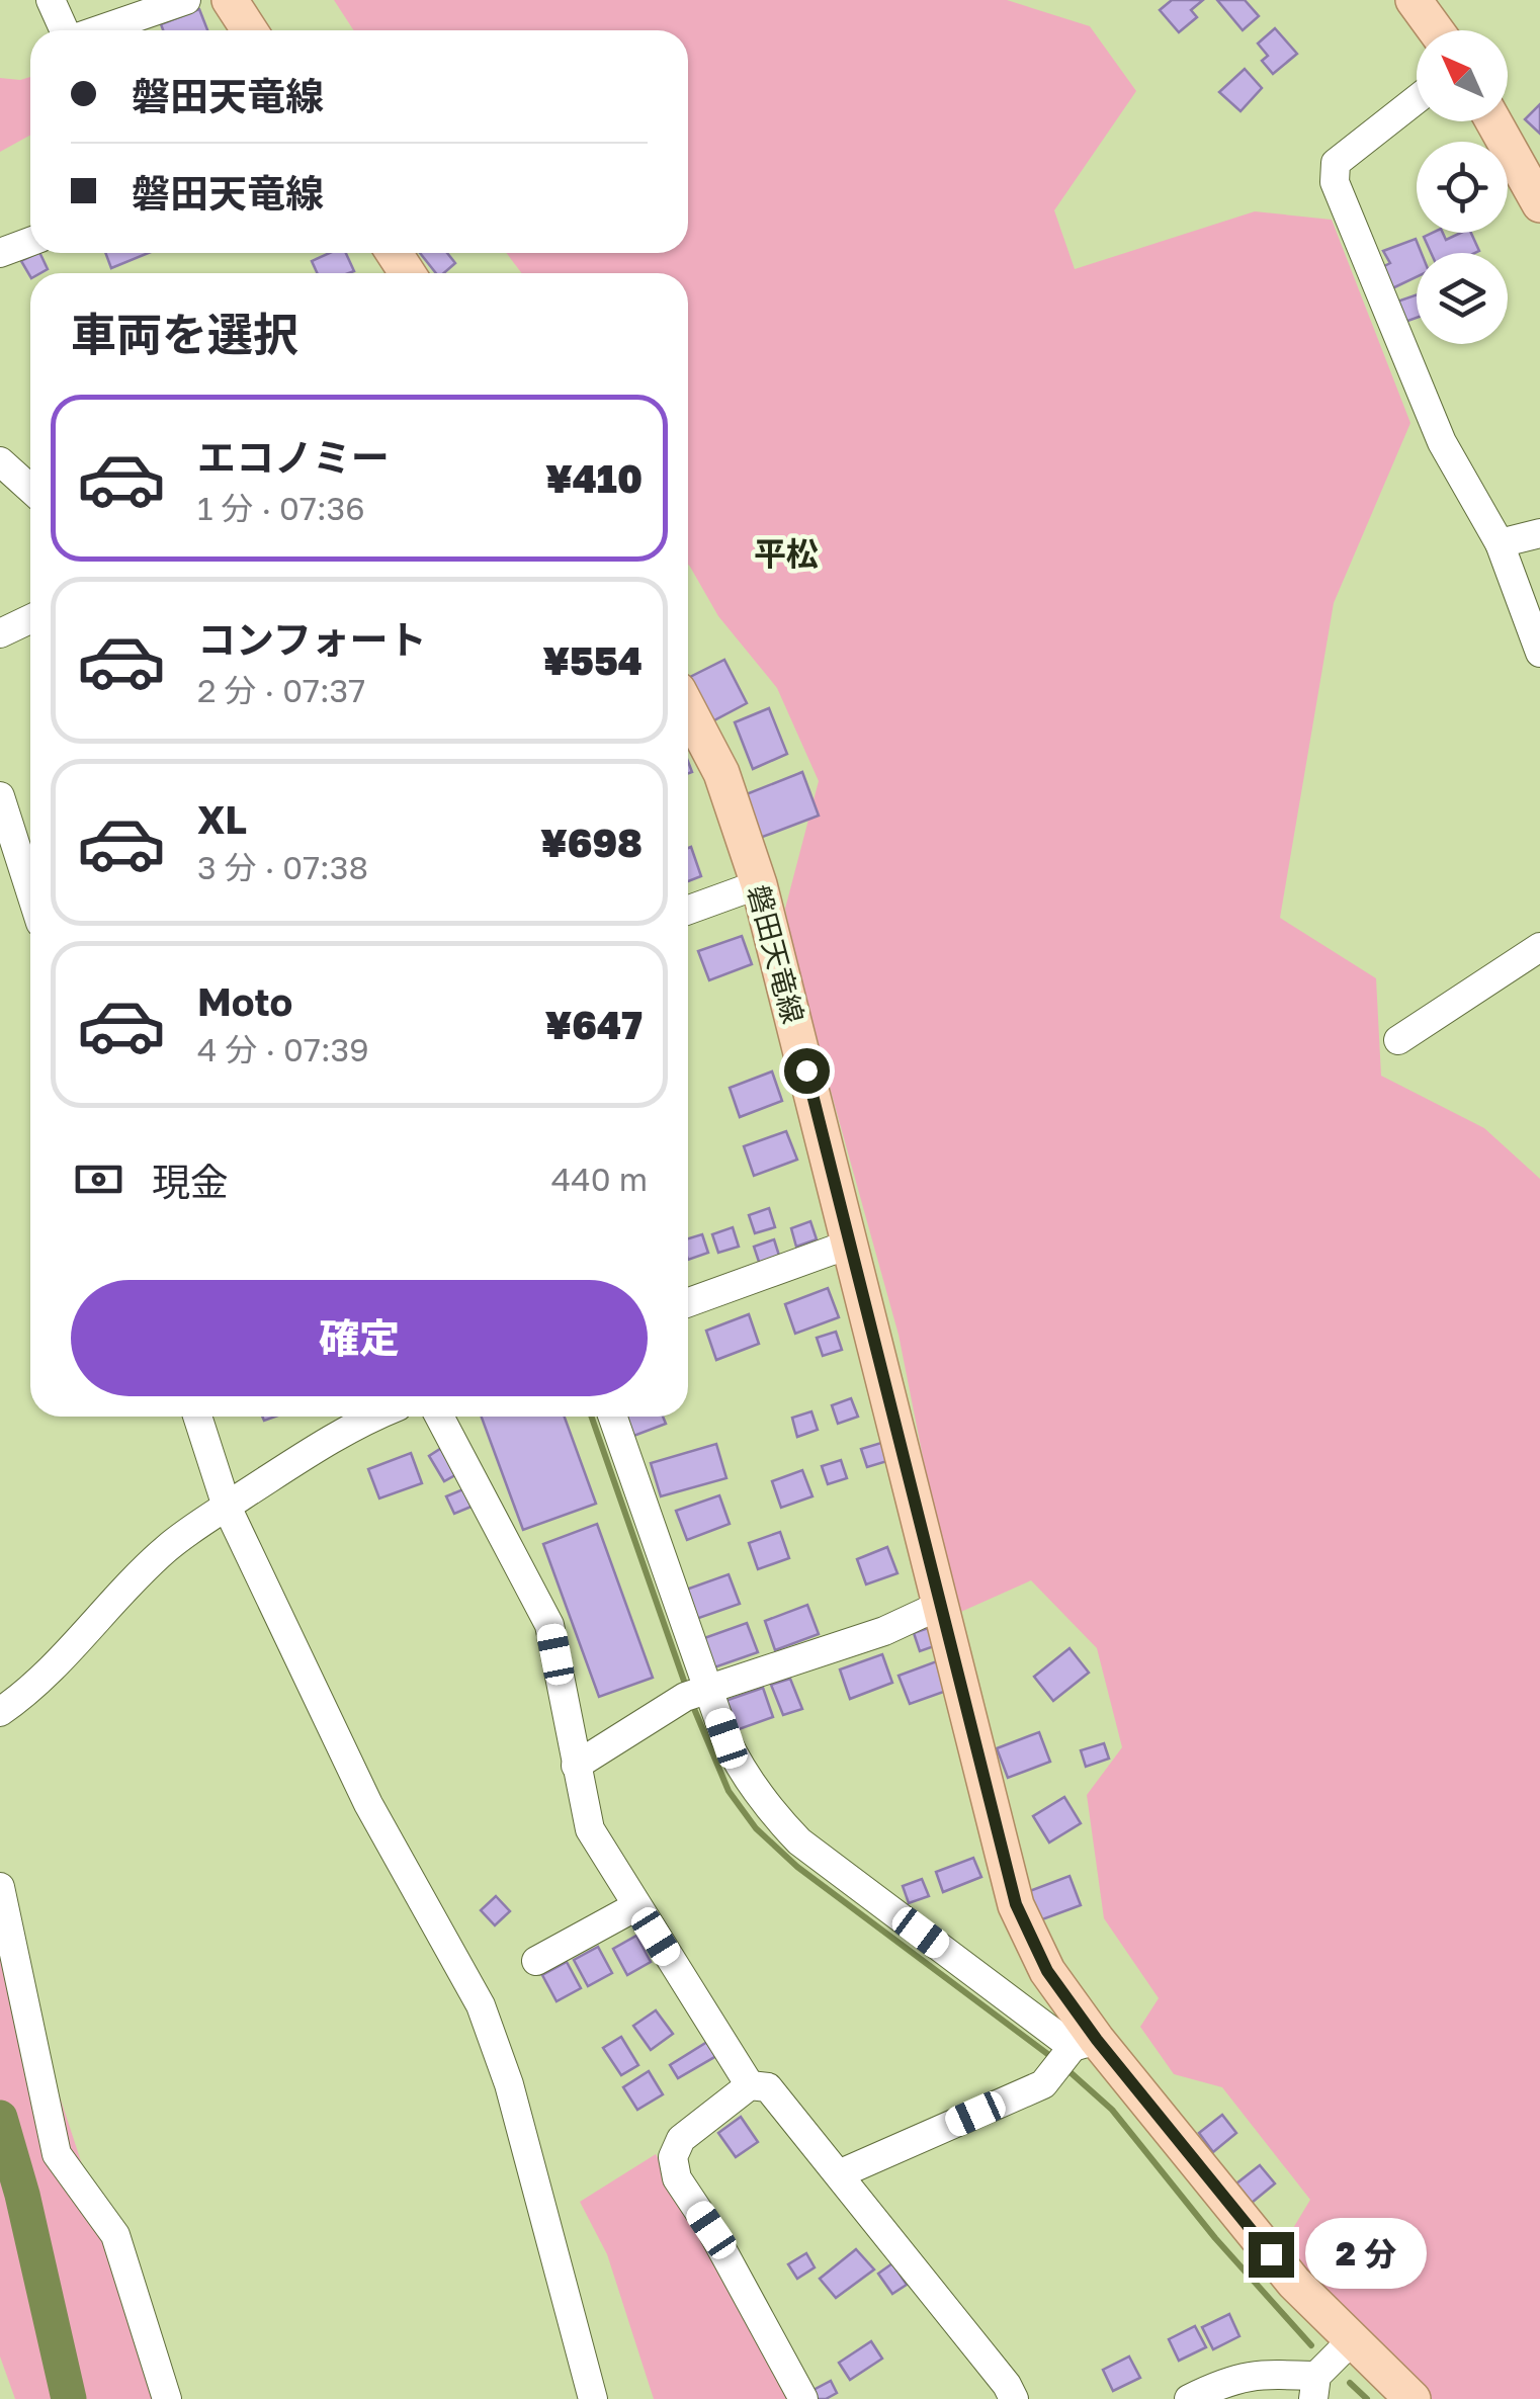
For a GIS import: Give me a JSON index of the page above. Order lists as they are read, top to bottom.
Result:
{
  "streets": {
    "main road": ["磐田天竜線"]
  },
  "districts": ["平松"],
  "north": "top left",
  "page": {
    "banner": ["磐田天竜線", "磐田天竜線"],
    "heading": "車両を選択",
    "list": [
      {
        "name": "エコノミー",
        "note": "1 分 · 07:36",
        "value": "¥410"
      },
      {
        "name": "コンフォート",
        "note": "2 分 · 07:37",
        "value": "¥554"
      },
      {
        "name": "XL",
        "note": "3 分 · 07:38",
        "value": "¥698"
      },
      {
        "name": "Moto",
        "note": "4 分 · 07:39",
        "value": "¥647"
      }
    ],
    "pay": ["現金", "440 m"],
    "buttons": "確定",
    "bubble": "2 分"
  }
}
